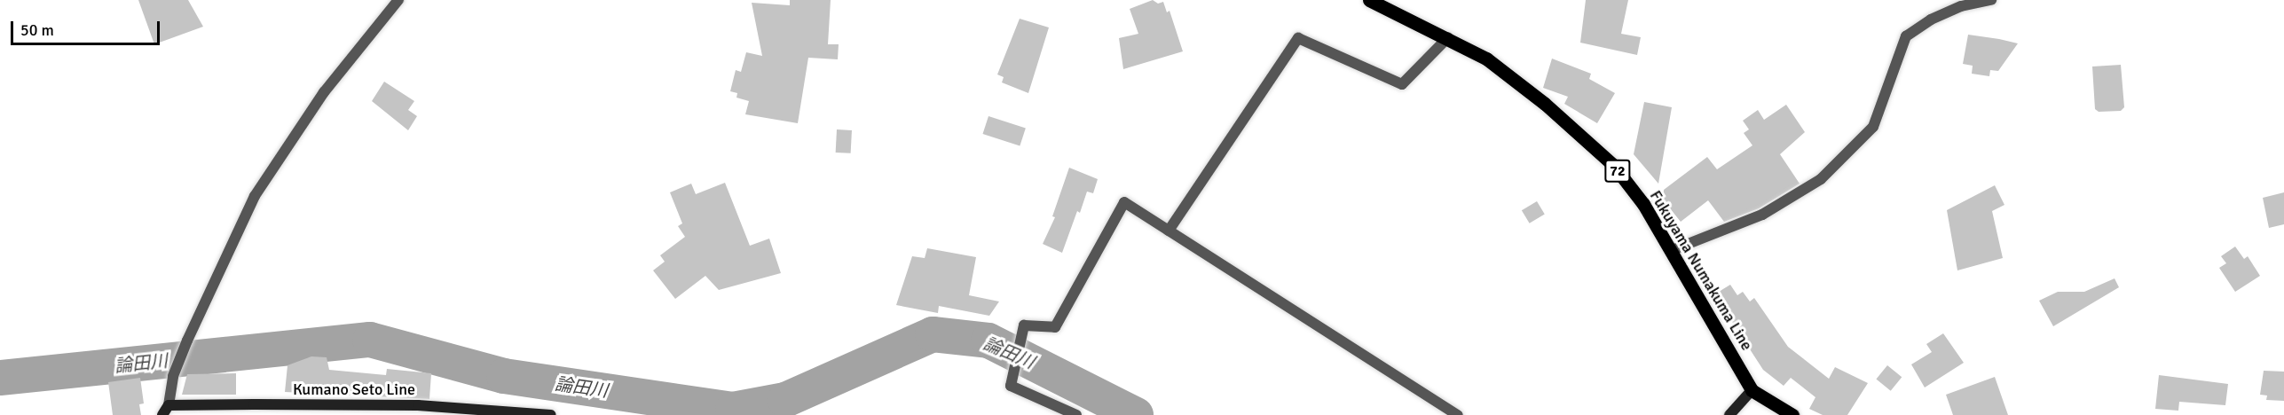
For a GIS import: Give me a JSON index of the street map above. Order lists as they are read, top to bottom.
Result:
{
  "streets": {
    "main road": ["72", "Fukuyama Numakuma Line", "Kumano Seto Line"]
  },
  "water": ["論田川"],
  "scale_bar": "50 m"
}
